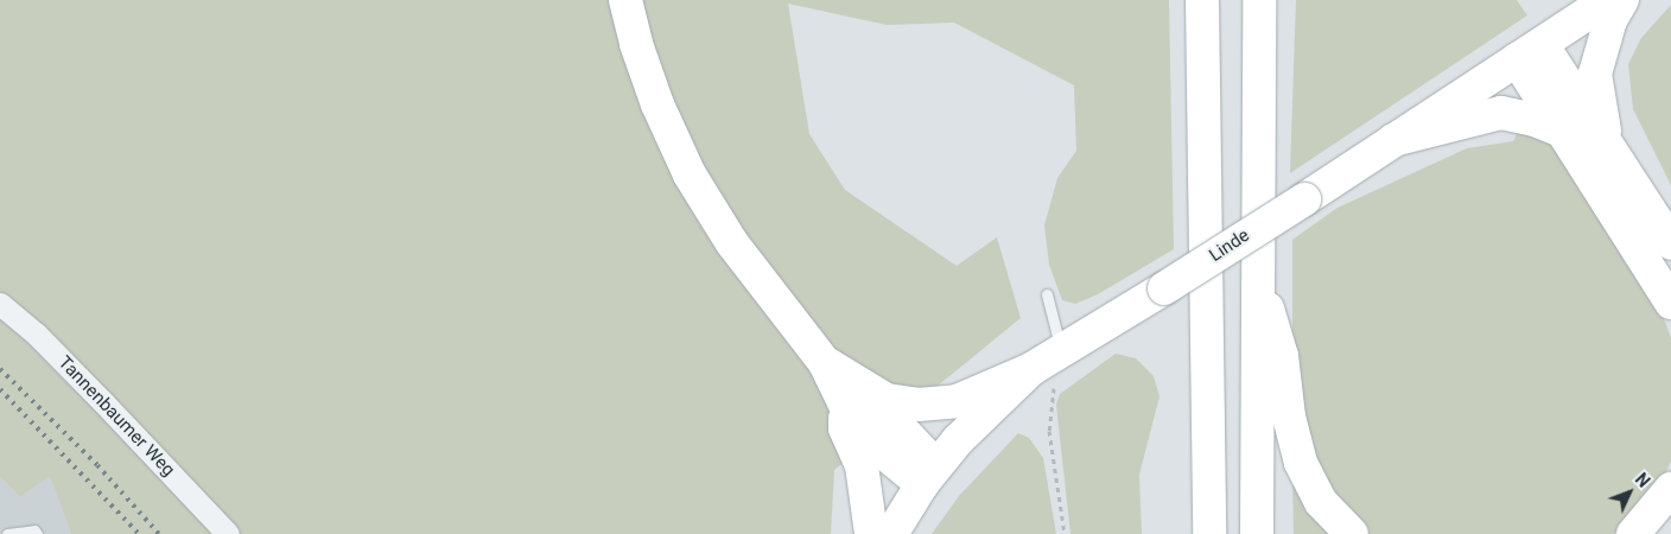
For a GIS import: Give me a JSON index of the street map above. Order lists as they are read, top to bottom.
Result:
{
  "streets": {
    "main road": ["Linde"],
    "street": ["Tannenbaumer Weg"]
  },
  "north": "top right"
}
